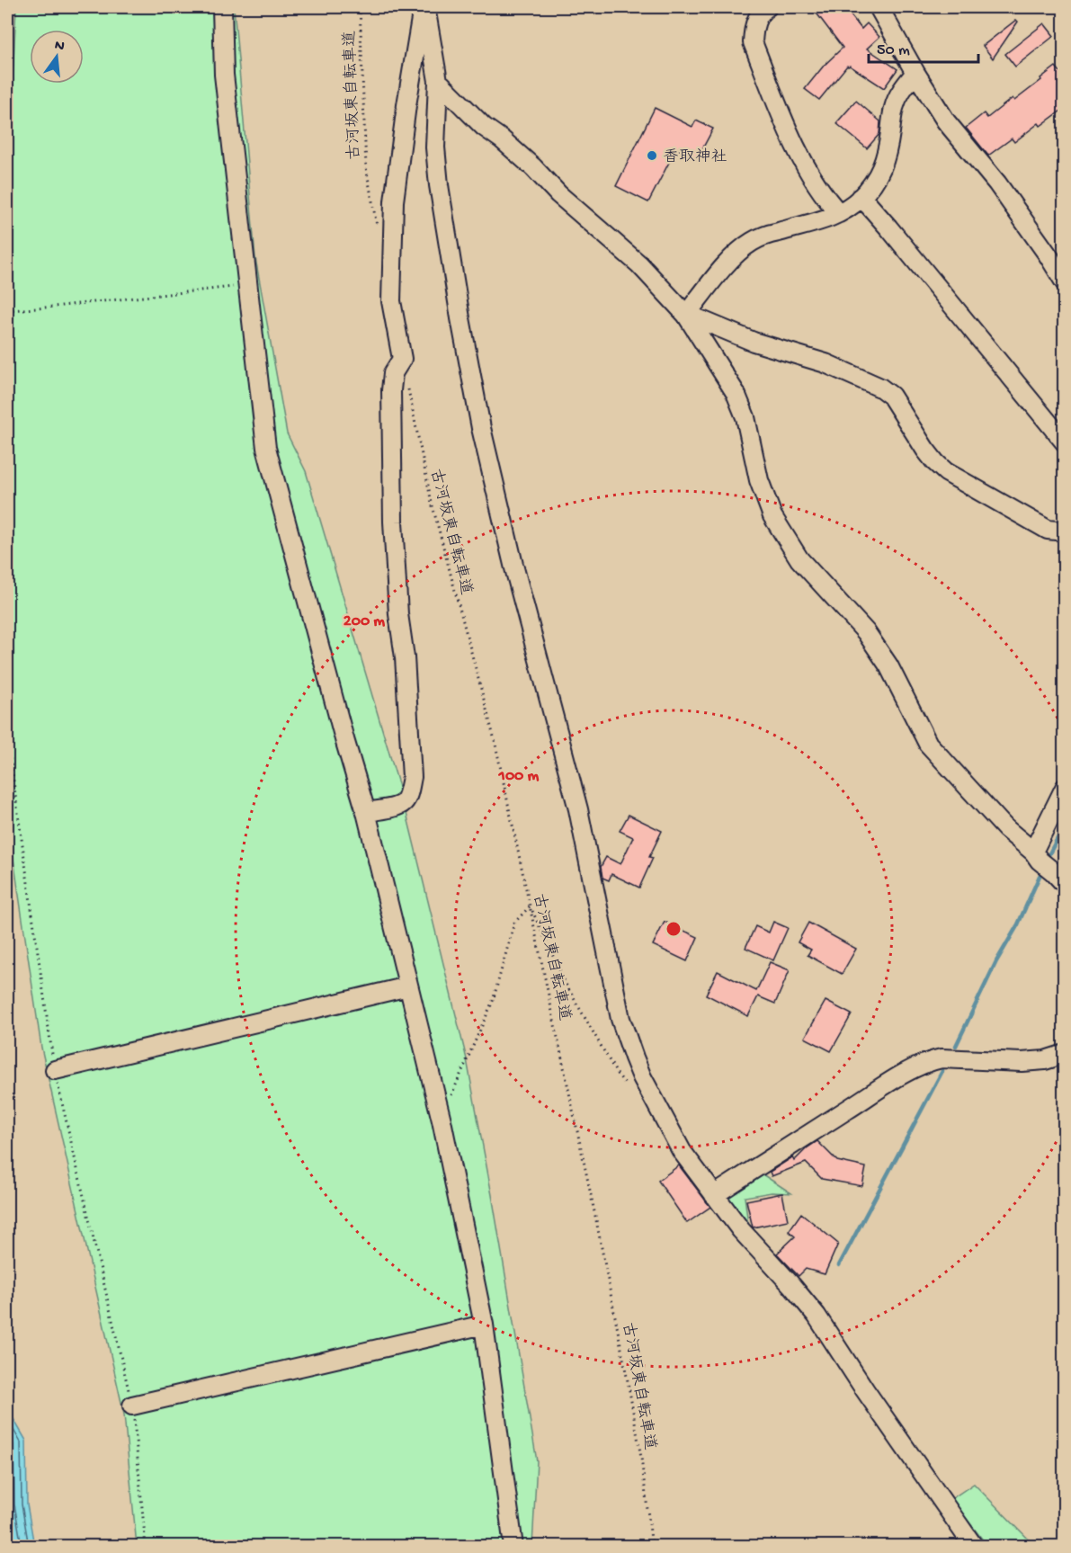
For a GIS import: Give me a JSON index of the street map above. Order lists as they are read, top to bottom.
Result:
{
  "streets": {
    "path": ["古河坂東自転車道"]
  },
  "places": ["香取神社"],
  "scale_bar": "50 m",
  "north": "top",
  "rings": ["200 m", "100 m"]
}
